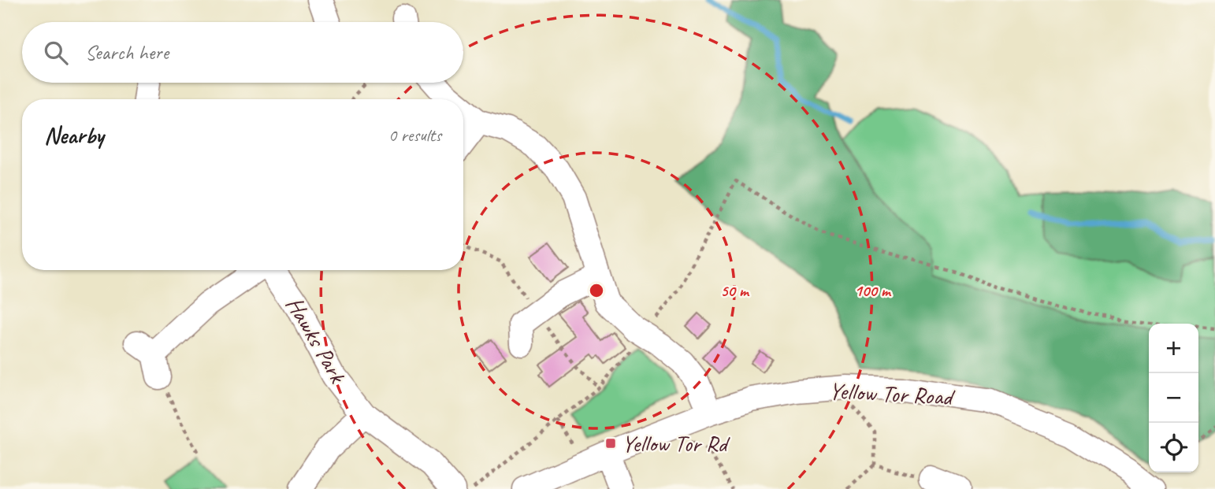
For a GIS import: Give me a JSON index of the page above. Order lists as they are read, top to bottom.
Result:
{
  "streets": {
    "street": ["Hawks Park", "Yellow Tor Road"]
  },
  "places": {
    "transit": ["Yellow Tor Rd"]
  },
  "page": {
    "search": "Search here",
    "heading": ["Nearby", "0 results"],
    "map_buttons": ["+", "−"]
  },
  "rings": ["50 m", "100 m"]
}
